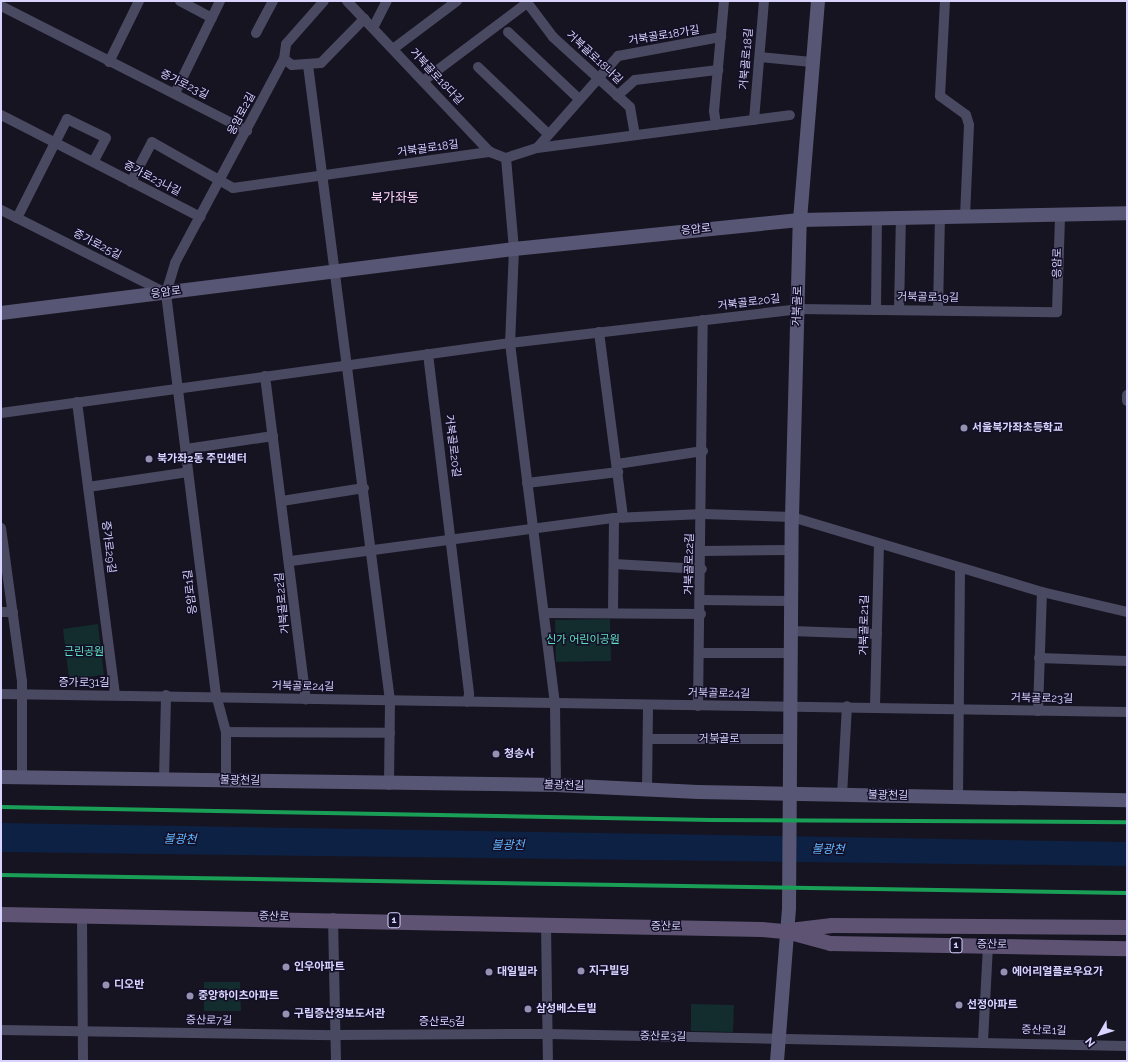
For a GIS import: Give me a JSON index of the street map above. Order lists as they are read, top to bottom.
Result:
{
  "streets": {
    "main road": ["증산로", "1"],
    "street": [
      "거북골로18가길",
      "거북골로18나길",
      "거북골로18길",
      "거북골로18다길",
      "증가로23길",
      "응암로2길",
      "증가로23나길",
      "응암로",
      "증가로25길",
      "거북골로19길",
      "거북골로20길",
      "거북골로",
      "증가로29길",
      "거북골로22길",
      "응암로1길",
      "거북골로21길",
      "증가로31길",
      "거북골로24길",
      "거북골로23길",
      "불광천길",
      "증산로7길",
      "증산로5길",
      "증산로1길",
      "증산로3길"
    ]
  },
  "crossings": [
    ["거북골로18가길", "거북골로18나길"],
    ["거북골로18나길", "거북골로18다길"],
    ["거북골로18길", "거북골로18다길"],
    ["거북골로18길", "응암로2길"],
    ["증가로23길", "응암로2길"],
    ["응암로2길", "증가로23나길"],
    ["응암로2길", "응암로"],
    ["응암로2길", "증가로25길"],
    ["응암로2길", "응암로1길"],
    ["응암로", "증가로25길"],
    ["응암로", "거북골로19길"],
    ["응암로", "거북골로"],
    ["응암로", "응암로1길"],
    ["증가로25길", "응암로1길"],
    ["거북골로19길", "거북골로20길"],
    ["거북골로19길", "거북골로"],
    ["거북골로20길", "거북골로"],
    ["거북골로20길", "거북골로22길"],
    ["거북골로20길", "응암로1길"],
    ["거북골로", "거북골로22길"],
    ["거북골로", "거북골로24길"],
    ["거북골로", "거북골로23길"],
    ["거북골로", "불광천길"],
    ["거북골로", "증산로"],
    ["증가로29길", "증가로31길"],
    ["거북골로22길", "거북골로24길"],
    ["응암로1길", "증가로31길"],
    ["응암로1길", "거북골로24길"],
    ["응암로1길", "불광천길"],
    ["거북골로21길", "거북골로23길"],
    ["증가로31길", "거북골로24길"],
    ["거북골로24길", "거북골로23길"],
    ["증산로7길", "증산로5길"],
    ["증산로5길", "증산로3길"],
    ["증산로1길", "증산로3길"]
  ],
  "districts": ["북가좌동"],
  "water": ["불광천"],
  "parks": ["신가 어린이공원", "근린공원"],
  "places": [
    "서울북가좌초등학교",
    "북가좌2동 주민센터",
    "청송사",
    "인우아파트",
    "지구빌딩",
    "대일빌라",
    "에어리얼플로우요가",
    "디오반",
    "중앙하이츠아파트",
    "선정아파트",
    "삼성베스트빌",
    "구립증산정보도서관"
  ],
  "north": "bottom left"
}
